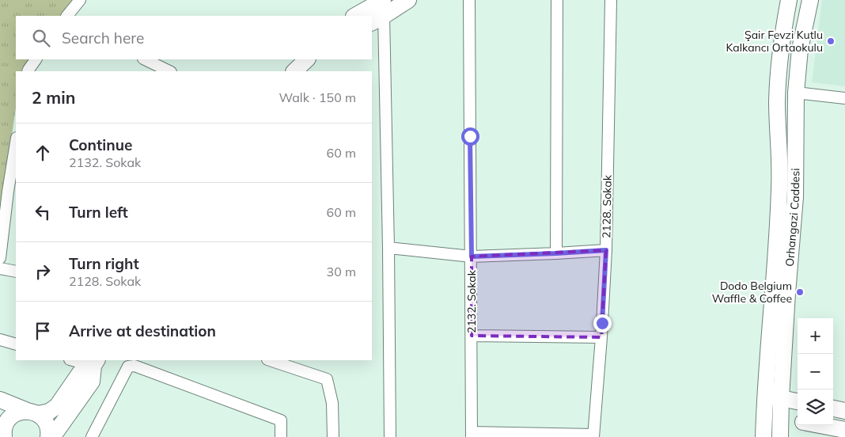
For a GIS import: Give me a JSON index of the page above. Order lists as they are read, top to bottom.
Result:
{
  "streets": {
    "main road": ["Orhangazi Caddesi"],
    "street": ["2128. Sokak", "2132. Sokak"]
  },
  "places": ["Şair Fevzi Kutlu Kalkancı Ortaokulu", "Dodo Belgium Waffle & Coffee"],
  "page": {
    "search": "Search here",
    "heading": ["2 min", "Walk · 150 m"],
    "list": [
      ["Continue", "2132. Sokak", "60 m"],
      ["Turn left", "60 m"],
      ["Turn right", "2128. Sokak", "30 m"],
      "Arrive at destination"
    ],
    "map_buttons": ["+", "−"]
  }
}
